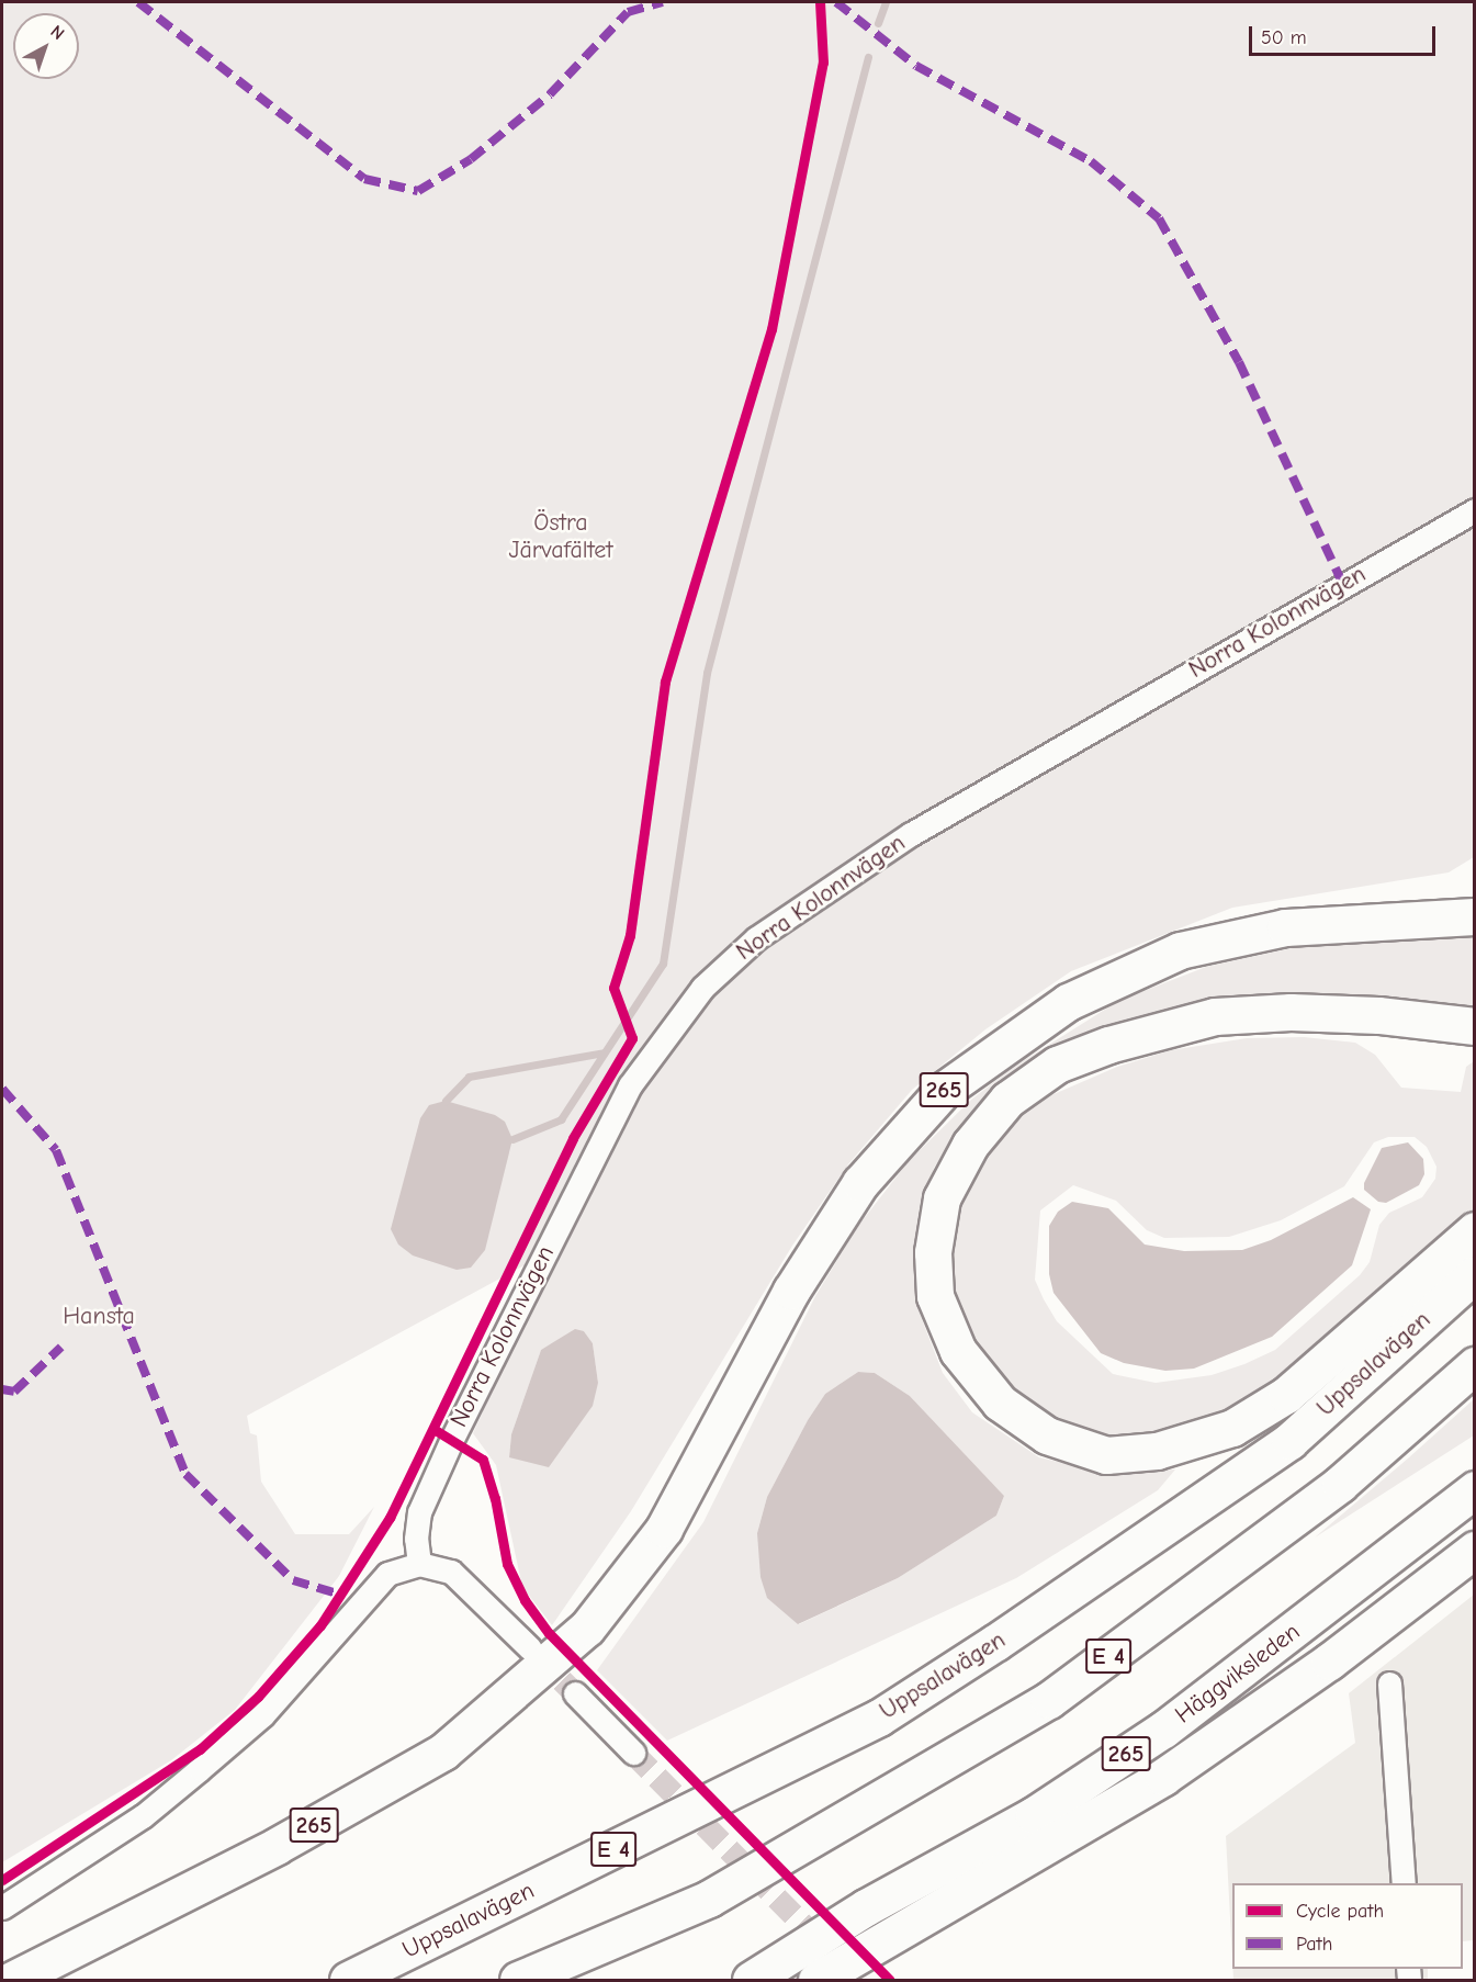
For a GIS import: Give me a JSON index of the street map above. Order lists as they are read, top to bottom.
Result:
{
  "streets": {
    "highway": [
      "265",
      "Uppsalavägen",
      "E 4",
      "Häggviksleden"
    ],
    "street": ["Norra Kolonnvägen"]
  },
  "parks": ["Östra Järvafältet", "Hansta"],
  "legend": ["Cycle path", "Path"],
  "scale_bar": "50 m",
  "north": "top right"
}
